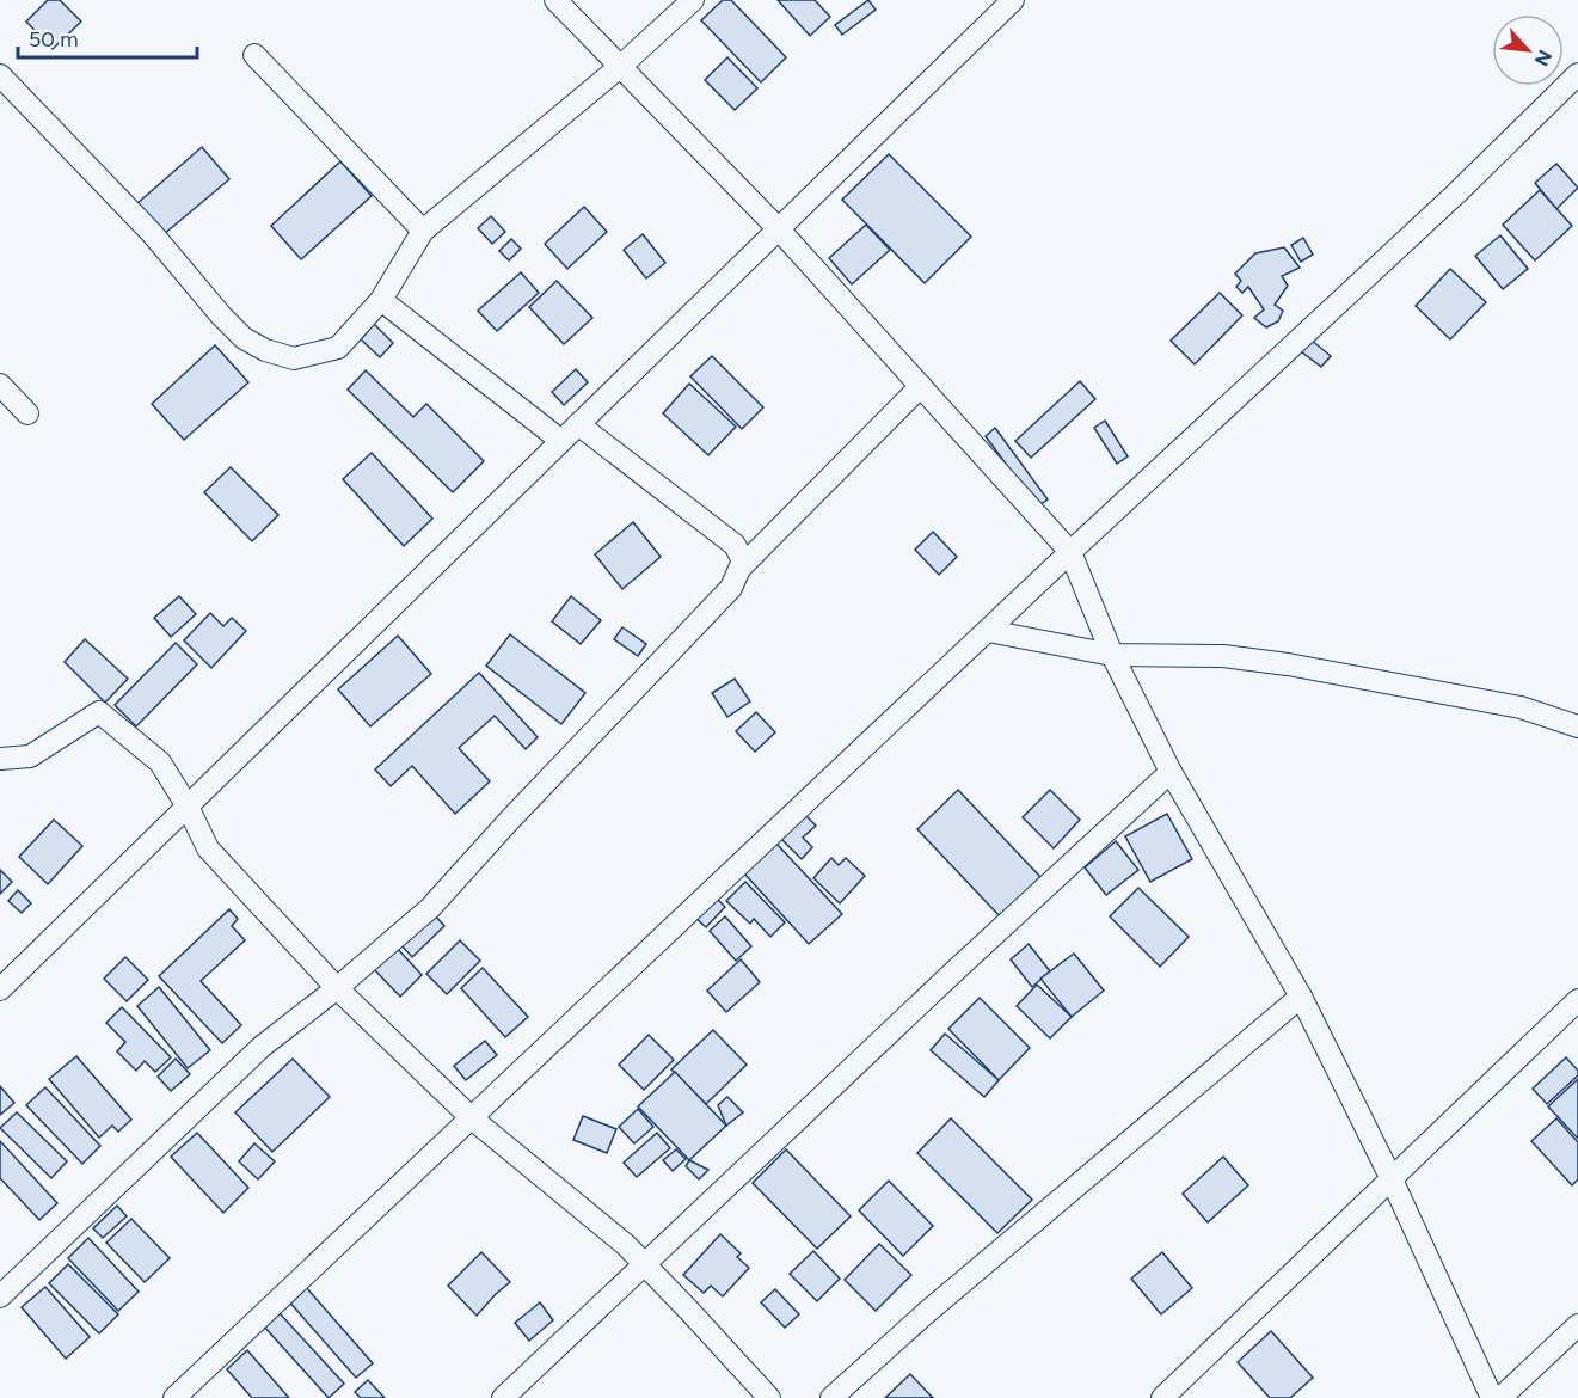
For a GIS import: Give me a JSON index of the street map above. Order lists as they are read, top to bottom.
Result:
{
  "scale_bar": "50 m",
  "north": "bottom right"
}
